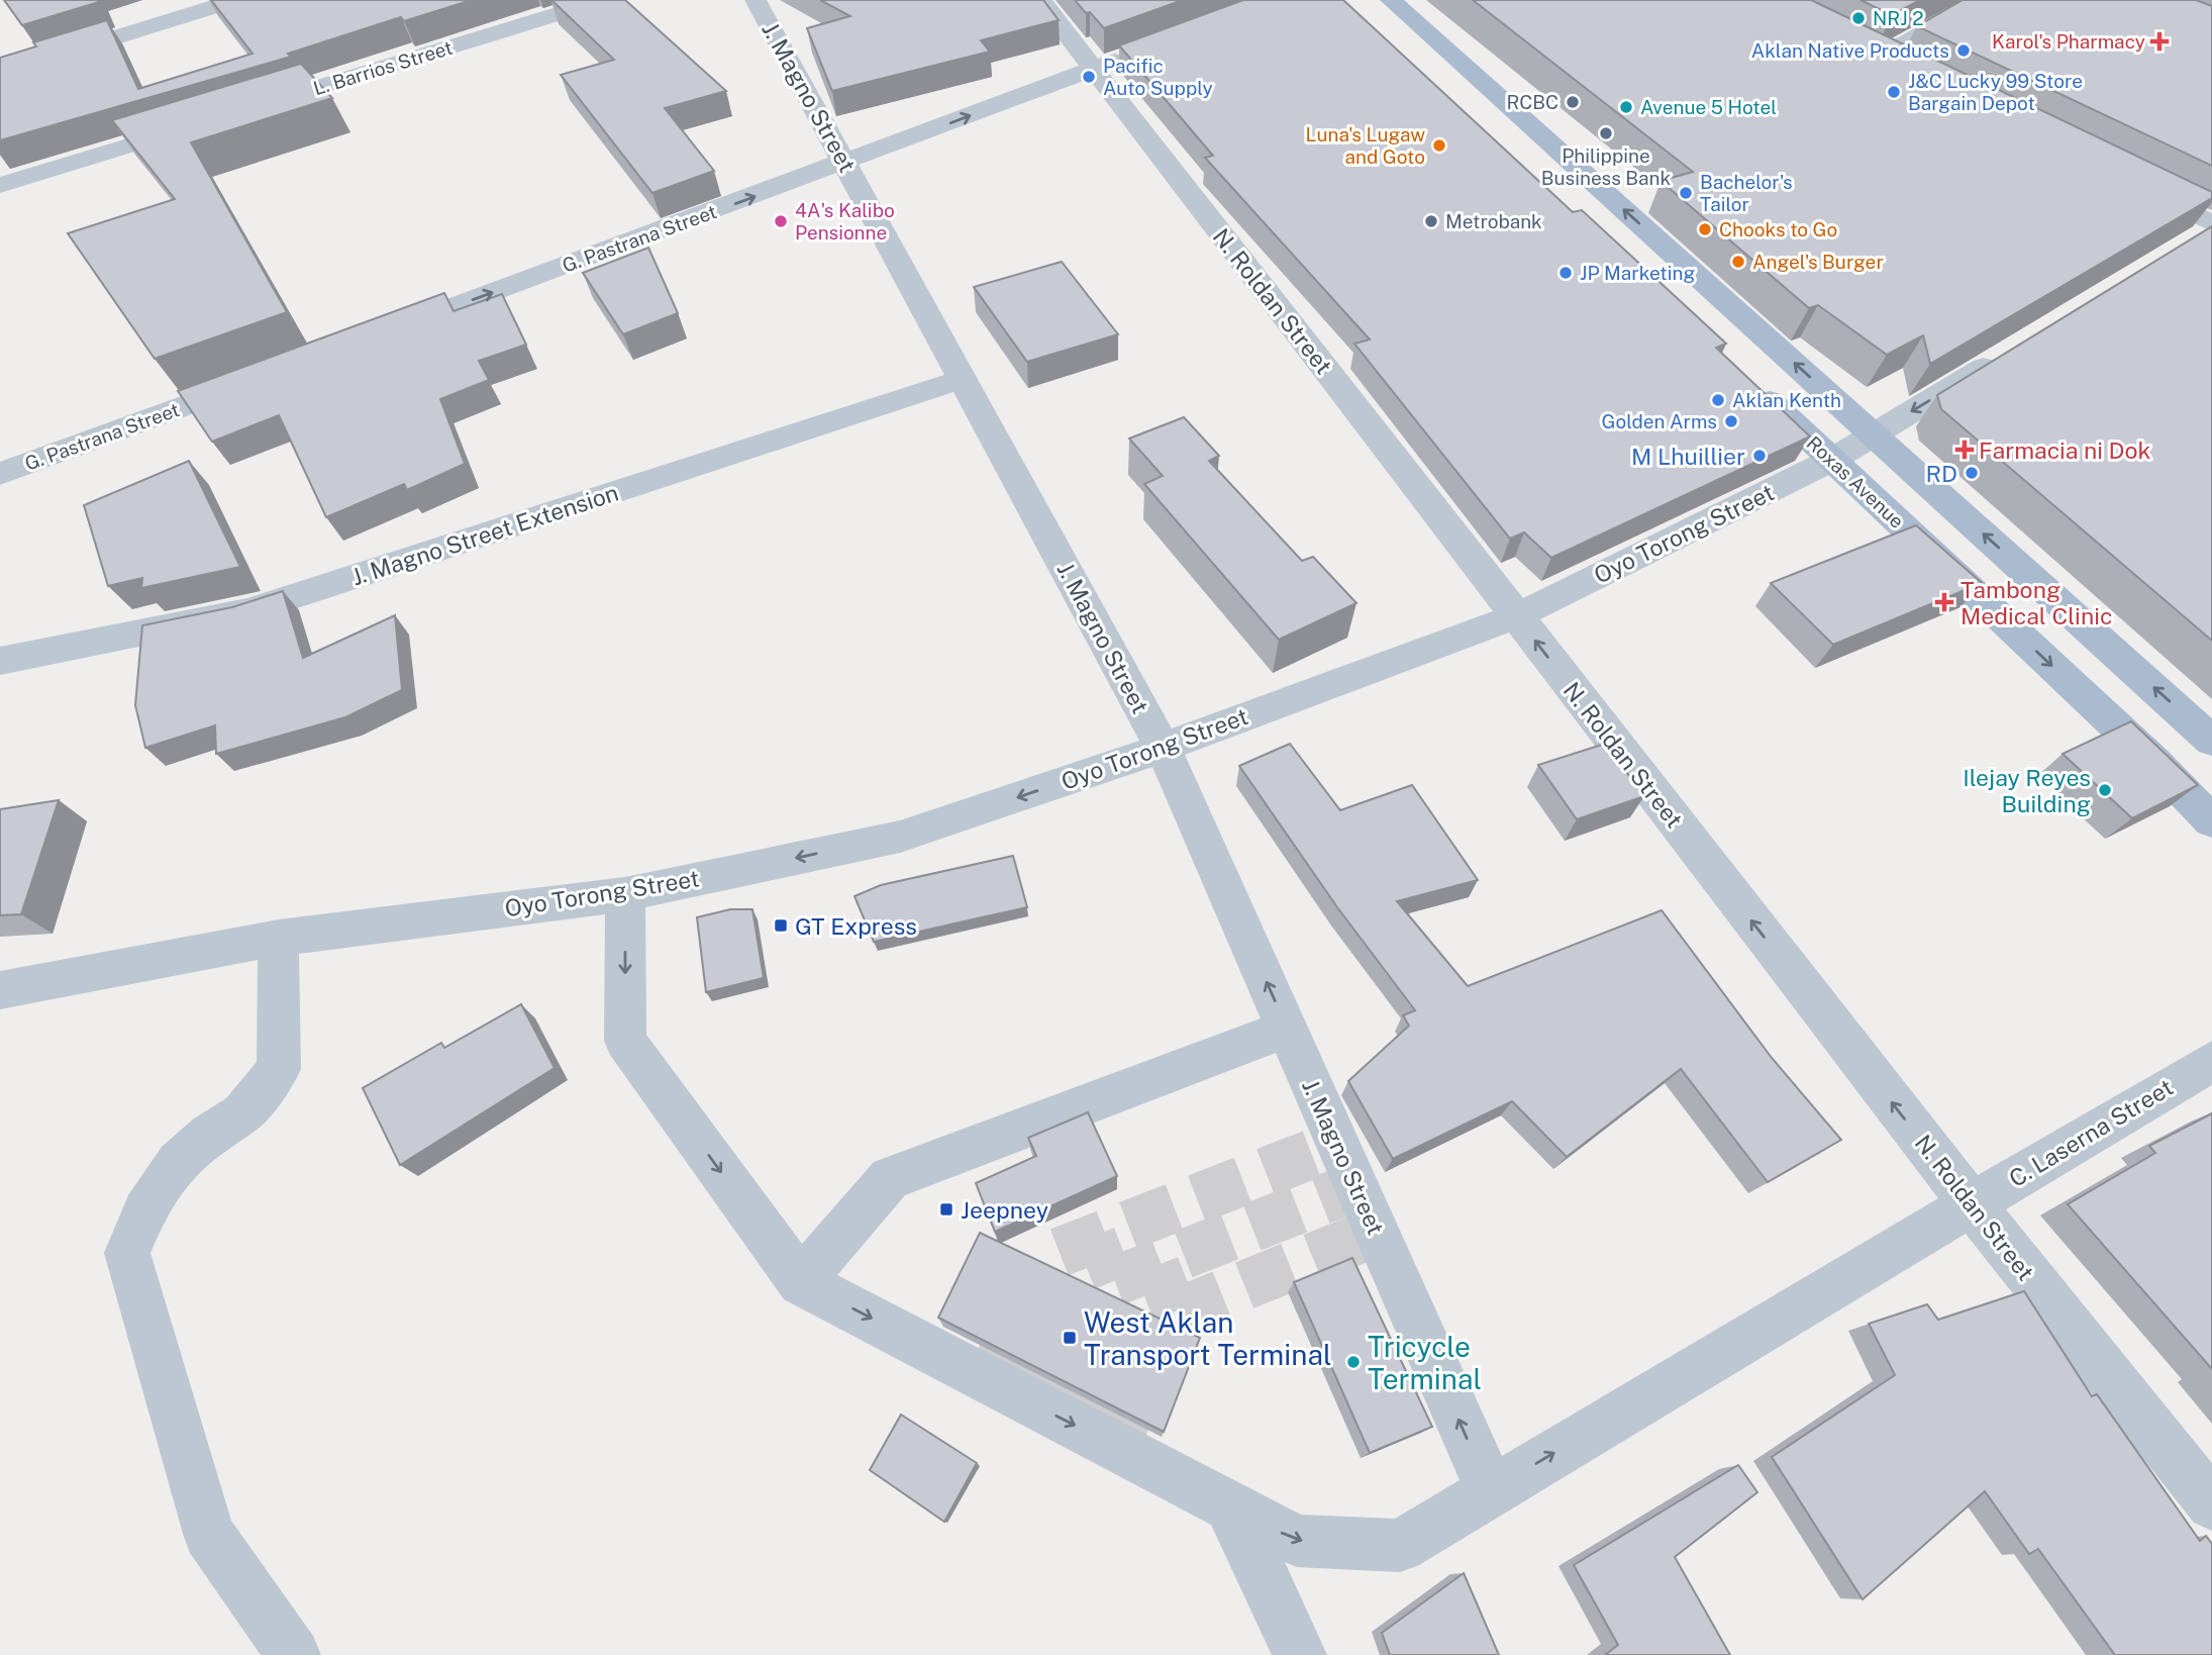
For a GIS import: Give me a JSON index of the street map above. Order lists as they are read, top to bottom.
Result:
{
  "streets": {
    "main road": ["Roxas Avenue"],
    "street": [
      "L. Barrios Street",
      "J. Magno Street",
      "G. Pastrana Street",
      "N. Roldan Street",
      "Oyo Torong Street",
      "J. Magno Street Extension",
      "C. Laserna Street"
    ]
  },
  "crossings": [
    ["J. Magno Street", "G. Pastrana Street"],
    ["J. Magno Street", "Oyo Torong Street"],
    ["J. Magno Street", "J. Magno Street Extension"],
    ["J. Magno Street", "C. Laserna Street"],
    ["G. Pastrana Street", "N. Roldan Street"],
    ["N. Roldan Street", "Oyo Torong Street"],
    ["N. Roldan Street", "C. Laserna Street"],
    ["Roxas Avenue", "Oyo Torong Street"]
  ],
  "one_way": [
    "J. Magno Street",
    "G. Pastrana Street",
    "N. Roldan Street",
    "C. Laserna Street"
  ],
  "places": {
    "other": [
      "NRJ 2",
      "Aklan Native Products",
      "Pacific Auto Supply",
      "J&C Lucky 99 Store Bargain Depot",
      "RCBC",
      "Avenue 5 Hotel",
      "Philippine Business Bank",
      "Luna's Lugaw and Goto",
      "Bachelor's Tailor",
      "4A's Kalibo Pensionne",
      "Metrobank",
      "Chooks to Go",
      "Angel's Burger",
      "JP Marketing",
      "Aklan Kenth",
      "Golden Arms",
      "M Lhuillier",
      "RD",
      "Ilejay Reyes Building",
      "Tricycle Terminal"
    ],
    "health": ["Karol's Pharmacy", "Farmacia ni Dok", "Tambong Medical Clinic"],
    "transit": ["GT Express", "Jeepney", "West Aklan Transport Terminal"]
  }
}
